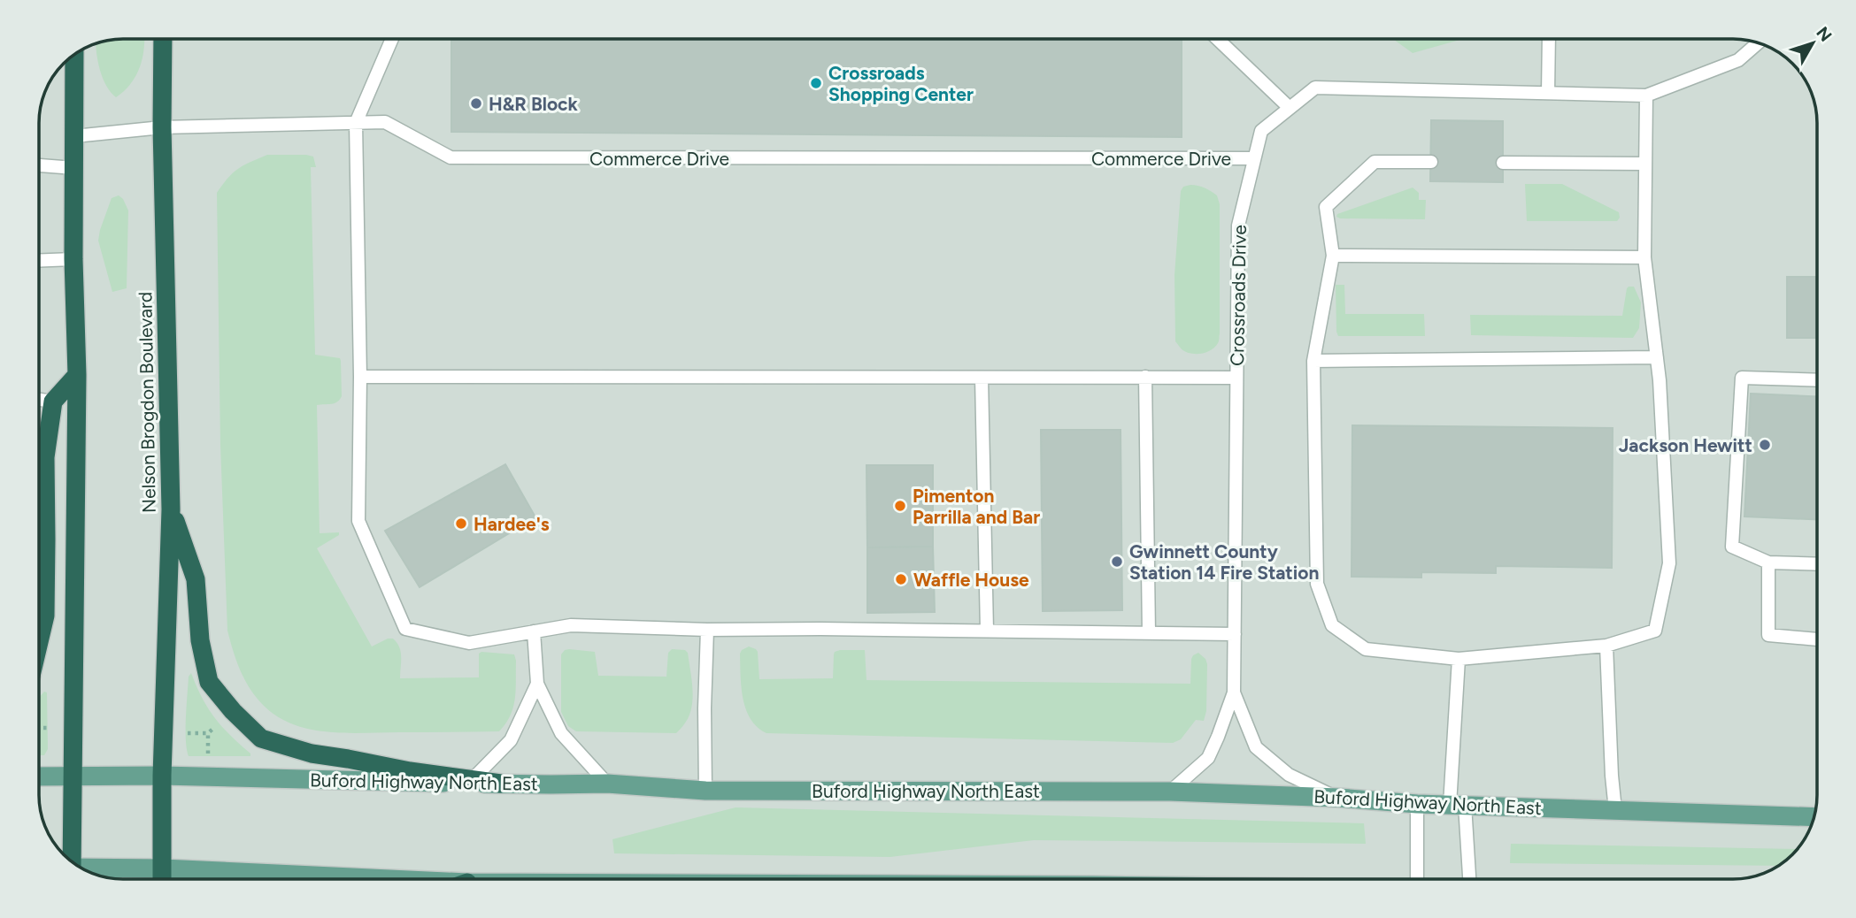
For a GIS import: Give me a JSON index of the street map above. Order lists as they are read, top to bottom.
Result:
{
  "streets": {
    "highway": ["Nelson Brogdon Boulevard"],
    "main road": ["Buford Highway North East"],
    "lane": ["Commerce Drive", "Crossroads Drive"]
  },
  "crossings": [
    ["Commerce Drive", "Crossroads Drive"],
    ["Commerce Drive", "Nelson Brogdon Boulevard"],
    ["Crossroads Drive", "Buford Highway North East"],
    ["Nelson Brogdon Boulevard", "Buford Highway North East"]
  ],
  "places": [
    "Crossroads Shopping Center",
    "H&R Block",
    "Jackson Hewitt",
    "Pimenton Parrilla and Bar",
    "Hardee's",
    "Gwinnett County Station 14 Fire Station",
    "Waffle House"
  ],
  "north": "top right"
}
